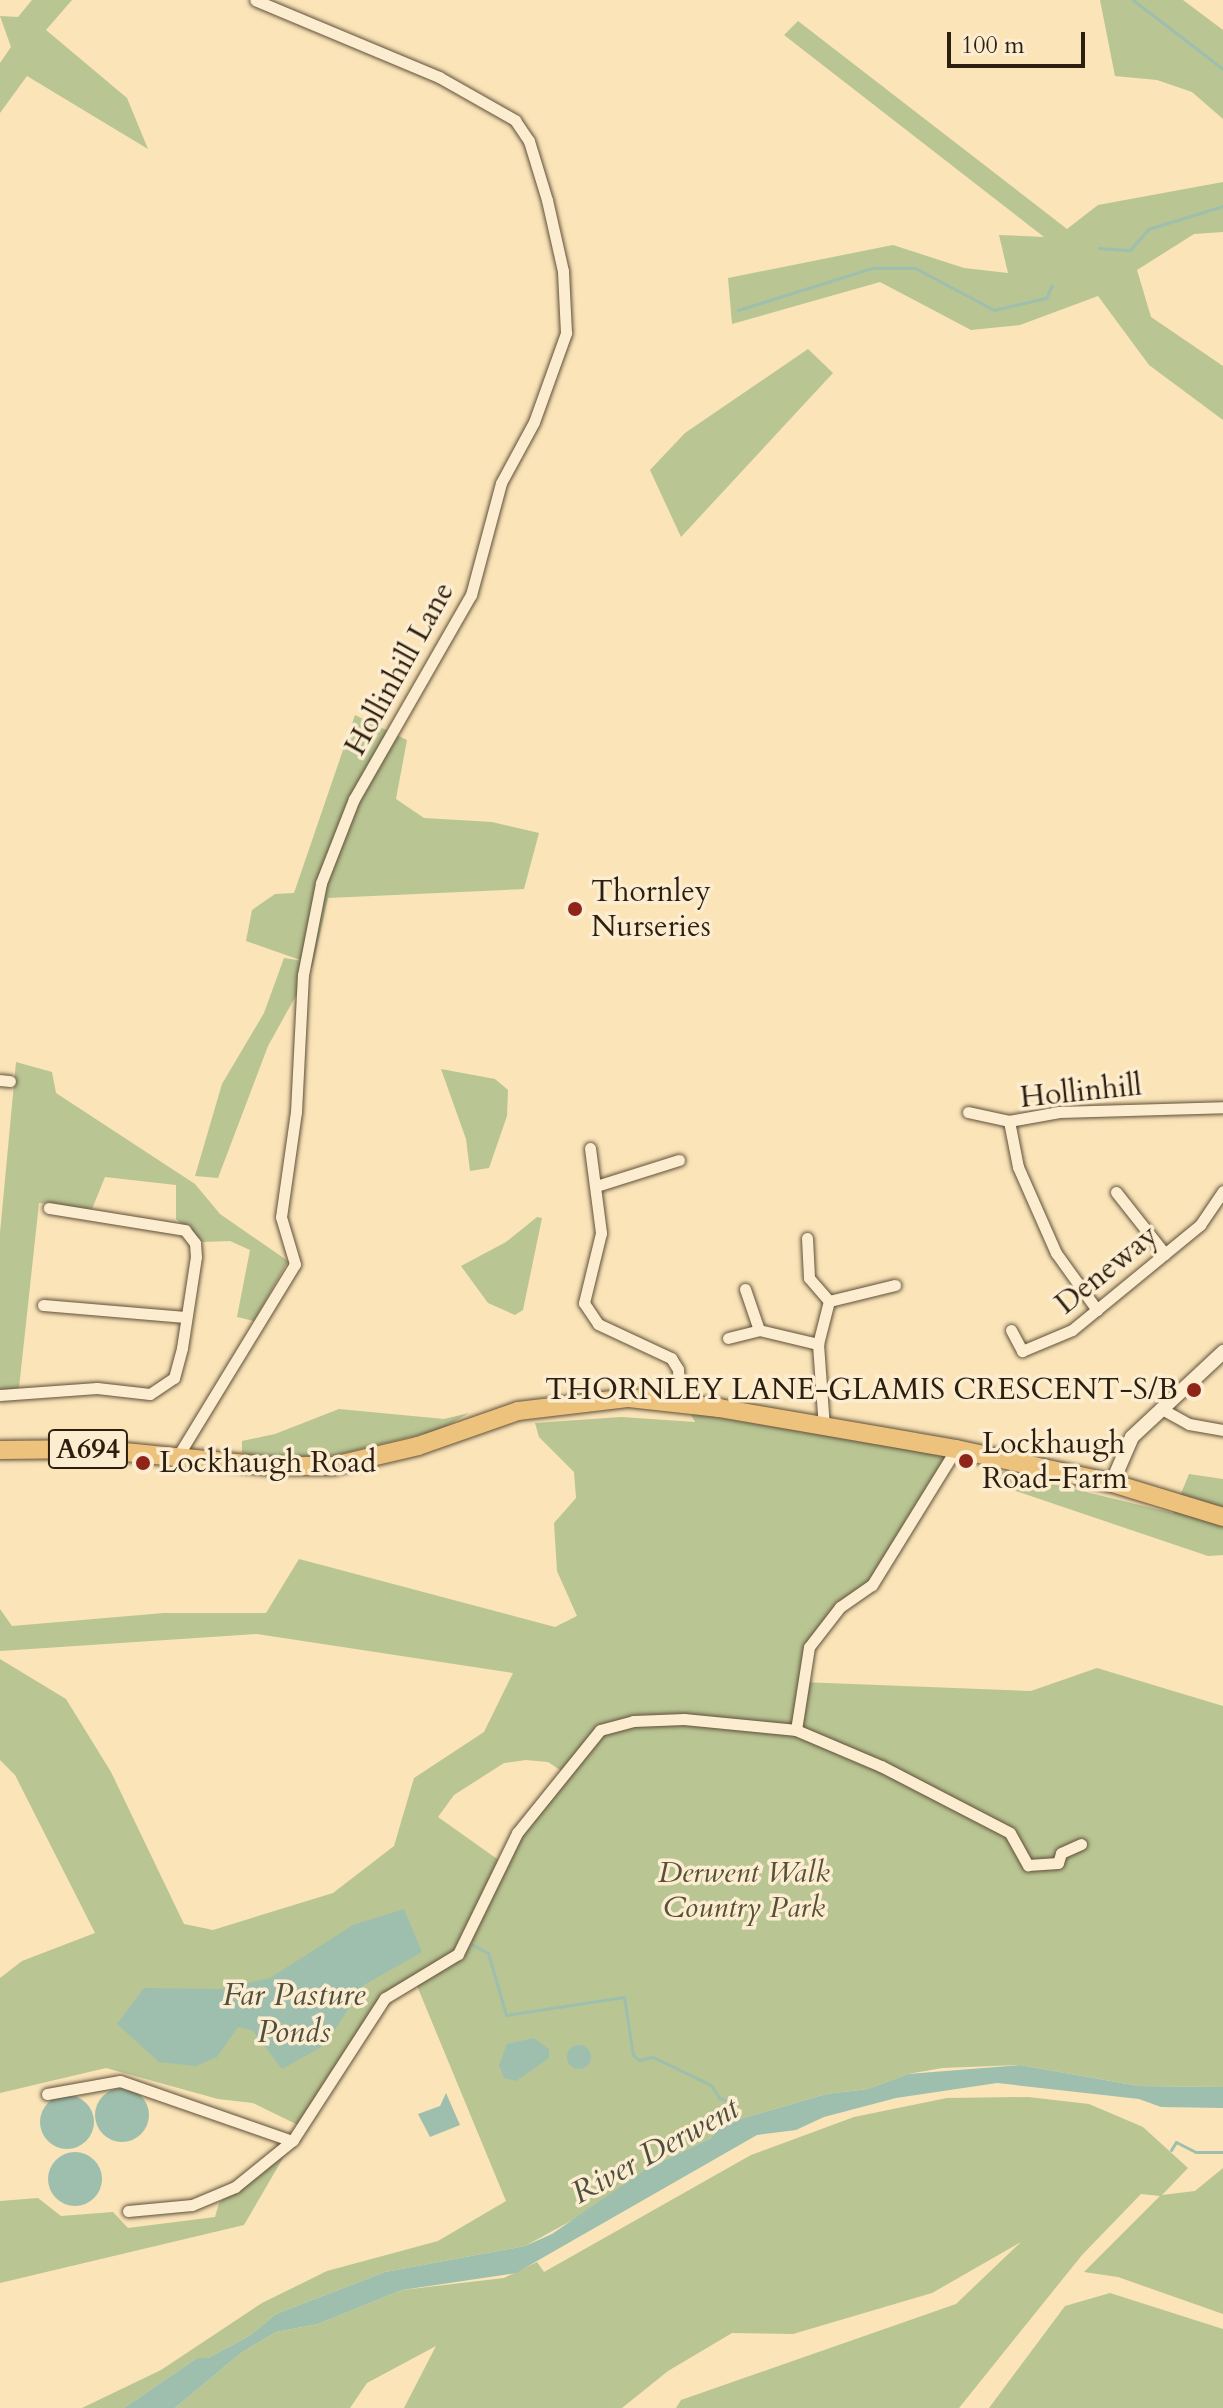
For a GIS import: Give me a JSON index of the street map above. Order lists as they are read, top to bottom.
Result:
{
  "streets": {
    "main road": ["A694"],
    "street": ["Hollinhill Lane", "Hollinhill", "Deneway"]
  },
  "crossings": [
    ["Hollinhill Lane", "A694"],
    ["Hollinhill", "Deneway"]
  ],
  "water": ["Far Pasture Ponds", "River Derwent"],
  "parks": ["Derwent Walk Country Park"],
  "places": [
    "Thornley Nurseries",
    "THORNLEY LANE-GLAMIS CRESCENT-S/B",
    "Lockhaugh Road-Farm",
    "Lockhaugh Road"
  ],
  "scale_bar": "100 m"
}
